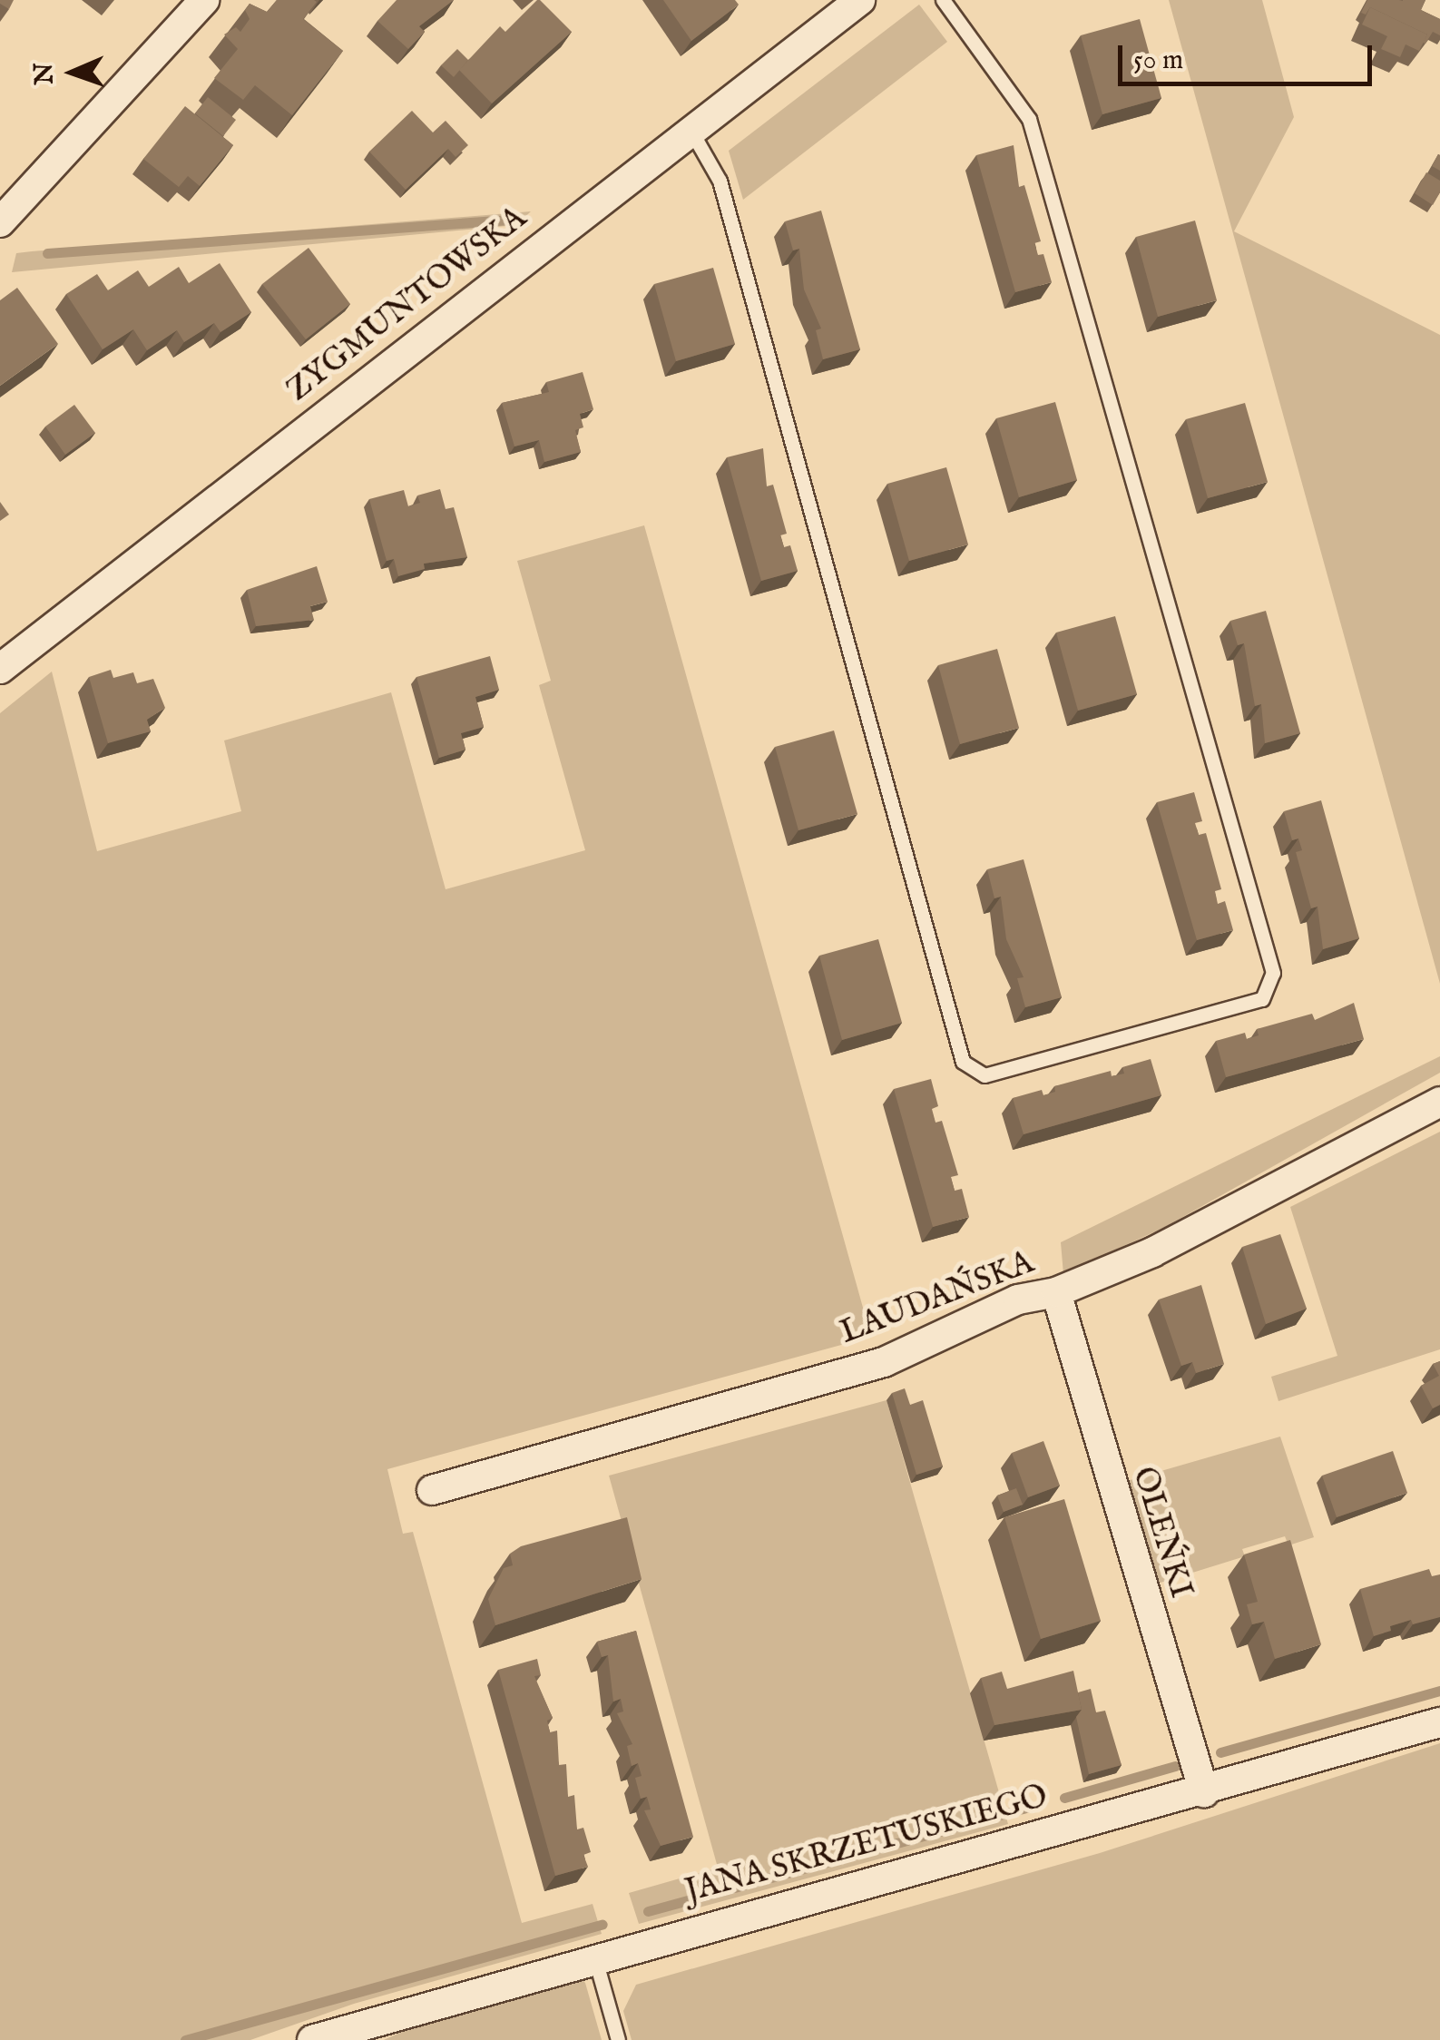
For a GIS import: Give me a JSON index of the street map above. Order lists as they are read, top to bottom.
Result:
{
  "streets": {
    "street": [
      "ZYGMUNTOWSKA",
      "LAUDAŃSKA",
      "OLEŃKI",
      "JANA SKRZETUSKIEGO"
    ]
  },
  "crossings": [
    ["LAUDAŃSKA", "OLEŃKI"],
    ["OLEŃKI", "JANA SKRZETUSKIEGO"]
  ],
  "scale_bar": "50 m",
  "north": "left"
}
